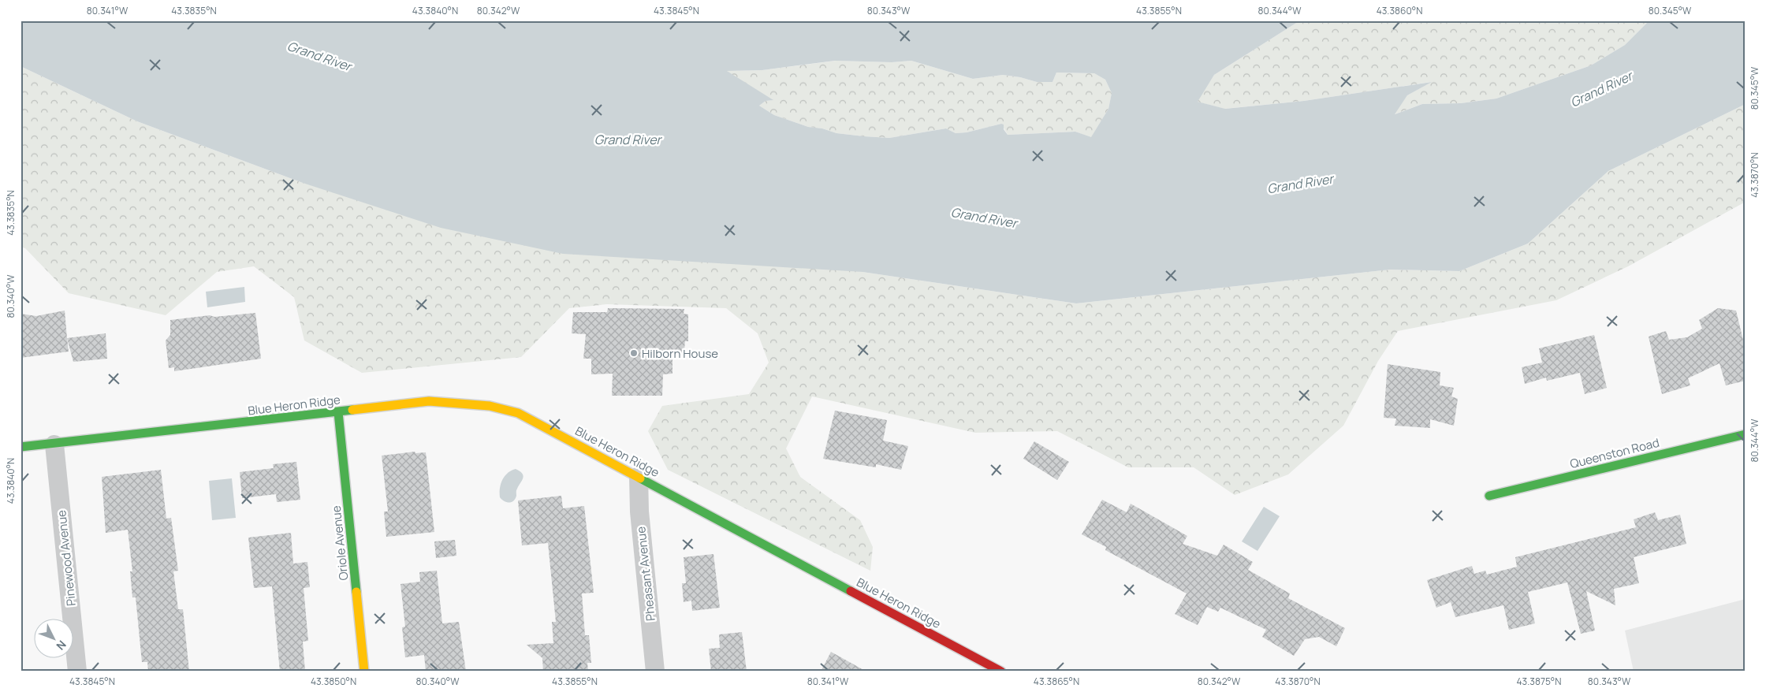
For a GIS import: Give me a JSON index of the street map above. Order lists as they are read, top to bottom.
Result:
{
  "streets": {
    "street": [
      "Blue Heron Ridge",
      "Queenston Road",
      "Oriole Avenue",
      "Pinewood Avenue",
      "Pheasant Avenue"
    ]
  },
  "crossings": [
    ["Blue Heron Ridge", "Oriole Avenue"],
    ["Blue Heron Ridge", "Pinewood Avenue"],
    ["Blue Heron Ridge", "Pheasant Avenue"]
  ],
  "water": ["Grand River"],
  "places": ["Hilborn House"],
  "north": "bottom right",
  "coordinates": [
    "80.341°W",
    "43.3835°N",
    "43.3840°N",
    "80.342°W",
    "43.3845°N",
    "80.343°W",
    "43.3855°N",
    "80.344°W",
    "43.3860°N",
    "80.345°W",
    "43.3870°N",
    "80.340°W",
    "43.3850°N",
    "43.3865°N",
    "43.3875°N"
  ]
}
